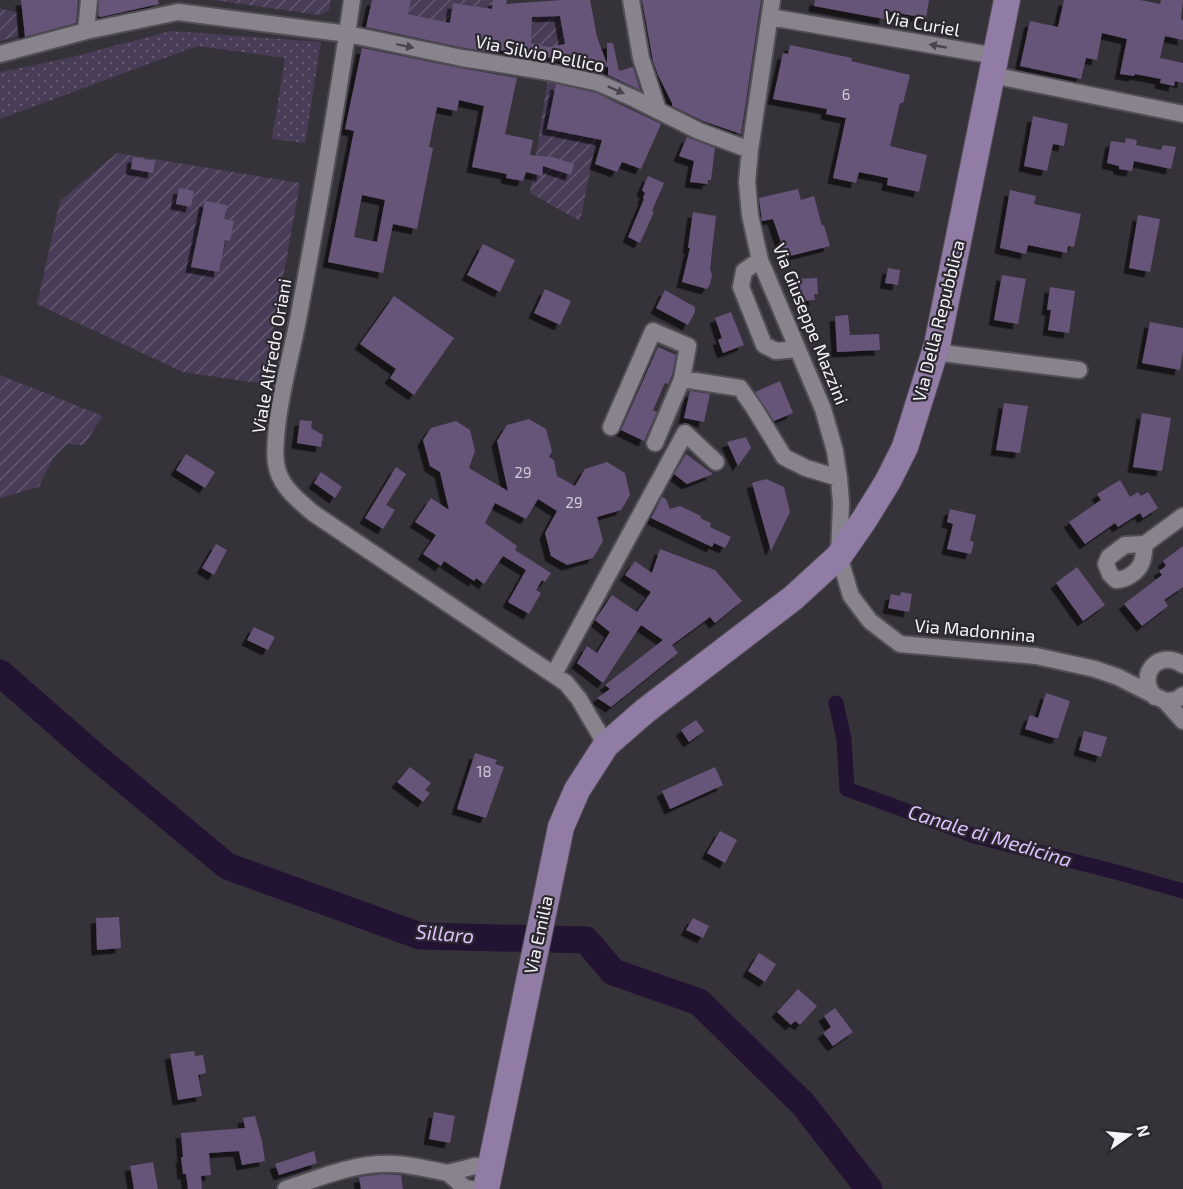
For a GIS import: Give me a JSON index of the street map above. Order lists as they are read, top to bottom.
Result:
{
  "streets": {
    "main road": ["Via Della Repubblica", "Via Emilia"],
    "street": [
      "Via Curiel",
      "Via Silvio Pellico",
      "Via Giuseppe Mazzini",
      "Viale Alfredo Oriani",
      "Via Madonnina"
    ]
  },
  "crossings": [
    ["Via Curiel", "Via Della Repubblica"],
    ["Via Curiel", "Via Giuseppe Mazzini"],
    ["Via Silvio Pellico", "Via Giuseppe Mazzini"],
    ["Via Silvio Pellico", "Viale Alfredo Oriani"],
    ["Via Della Repubblica", "Via Giuseppe Mazzini"],
    ["Via Della Repubblica", "Viale Alfredo Oriani"],
    ["Via Della Repubblica", "Via Madonnina"],
    ["Via Della Repubblica", "Via Emilia"],
    ["Via Giuseppe Mazzini", "Via Madonnina"]
  ],
  "one_way": ["Via Curiel", "Via Silvio Pellico"],
  "water": ["Canale di Medicina", "Sillaro"],
  "house_numbers": [
    "6",
    "29",
    "29",
    "18"
  ],
  "north": "right"
}
